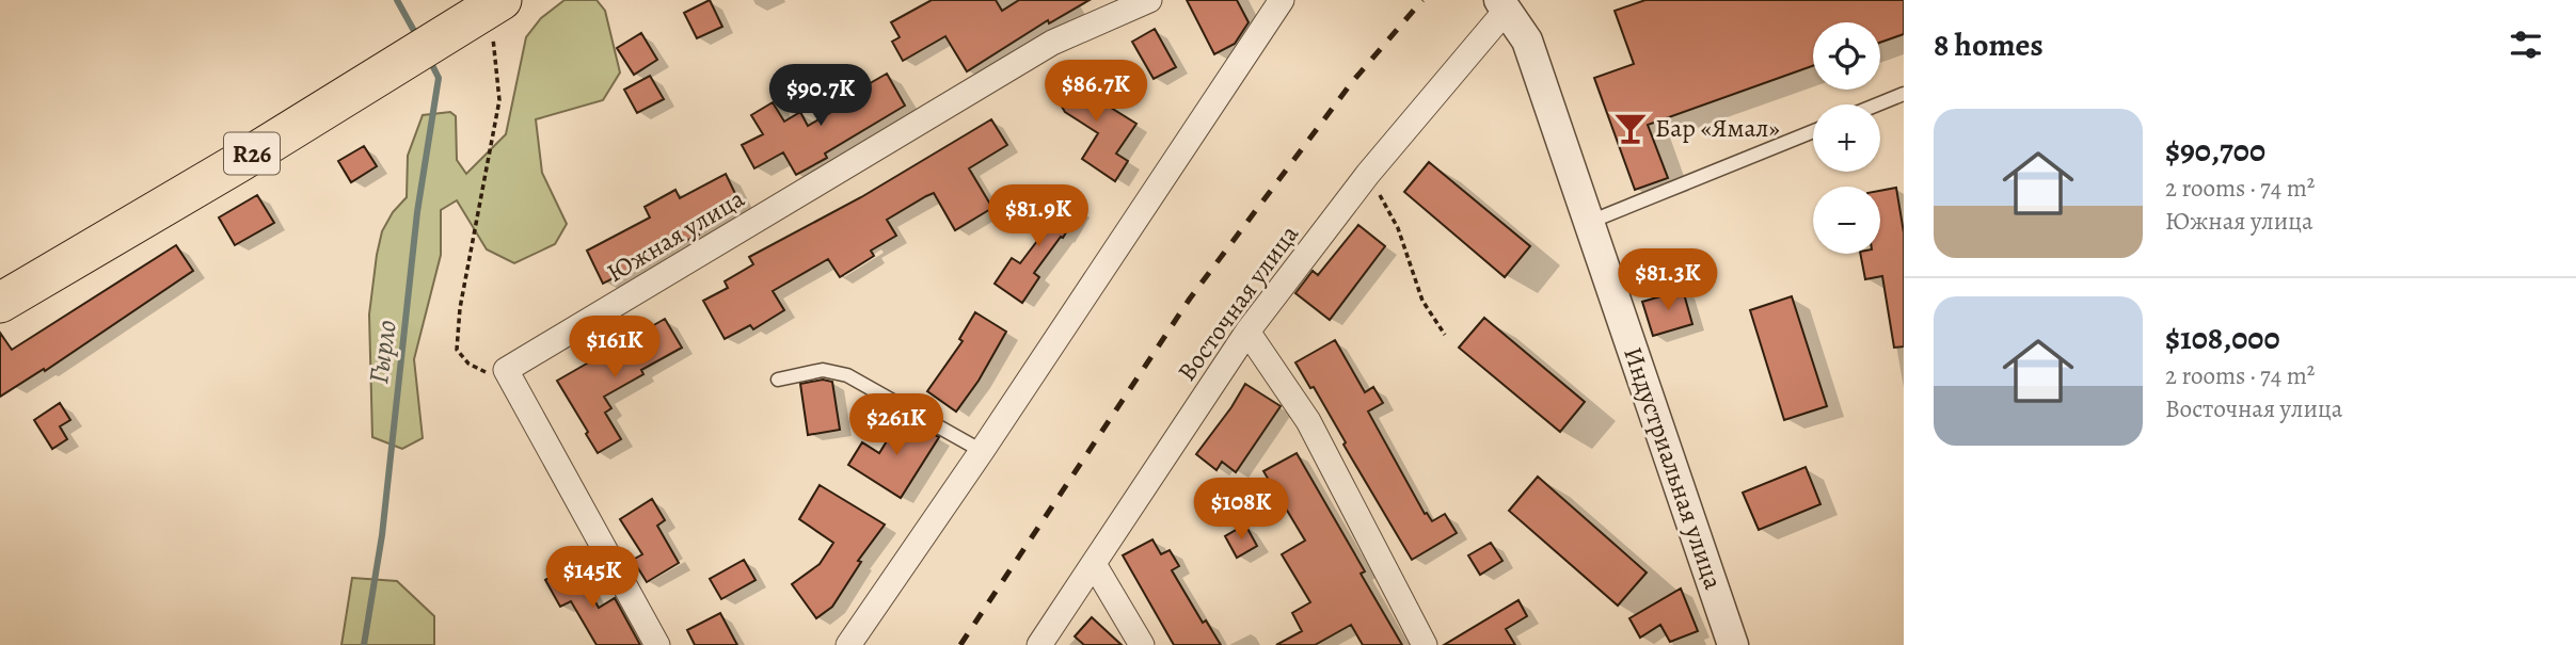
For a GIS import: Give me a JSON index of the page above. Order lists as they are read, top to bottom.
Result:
{
  "streets": {
    "main road": ["R26"],
    "street": ["Южная улица", "Восточная улица", "Индустриальная улица"]
  },
  "crossings": [
    ["Восточная улица", "Индустриальная улица"]
  ],
  "water": ["Гырло"],
  "places": {
    "bar": ["Бар «Ямал»"]
  },
  "page": {
    "heading": "8 homes",
    "map_buttons": ["+", "−"],
    "price": [
      "$86.7K",
      "$90.7K",
      "$81.9K",
      "$81.3K",
      "$161K",
      "$261K",
      "$108K",
      "$145K"
    ],
    "list": [
      {
        "name": "$90,700",
        "note": "2 rooms · 74 m² · Южная улица"
      },
      {
        "name": "$108,000",
        "note": "2 rooms · 74 m² · Восточная улица"
      }
    ]
  }
}
